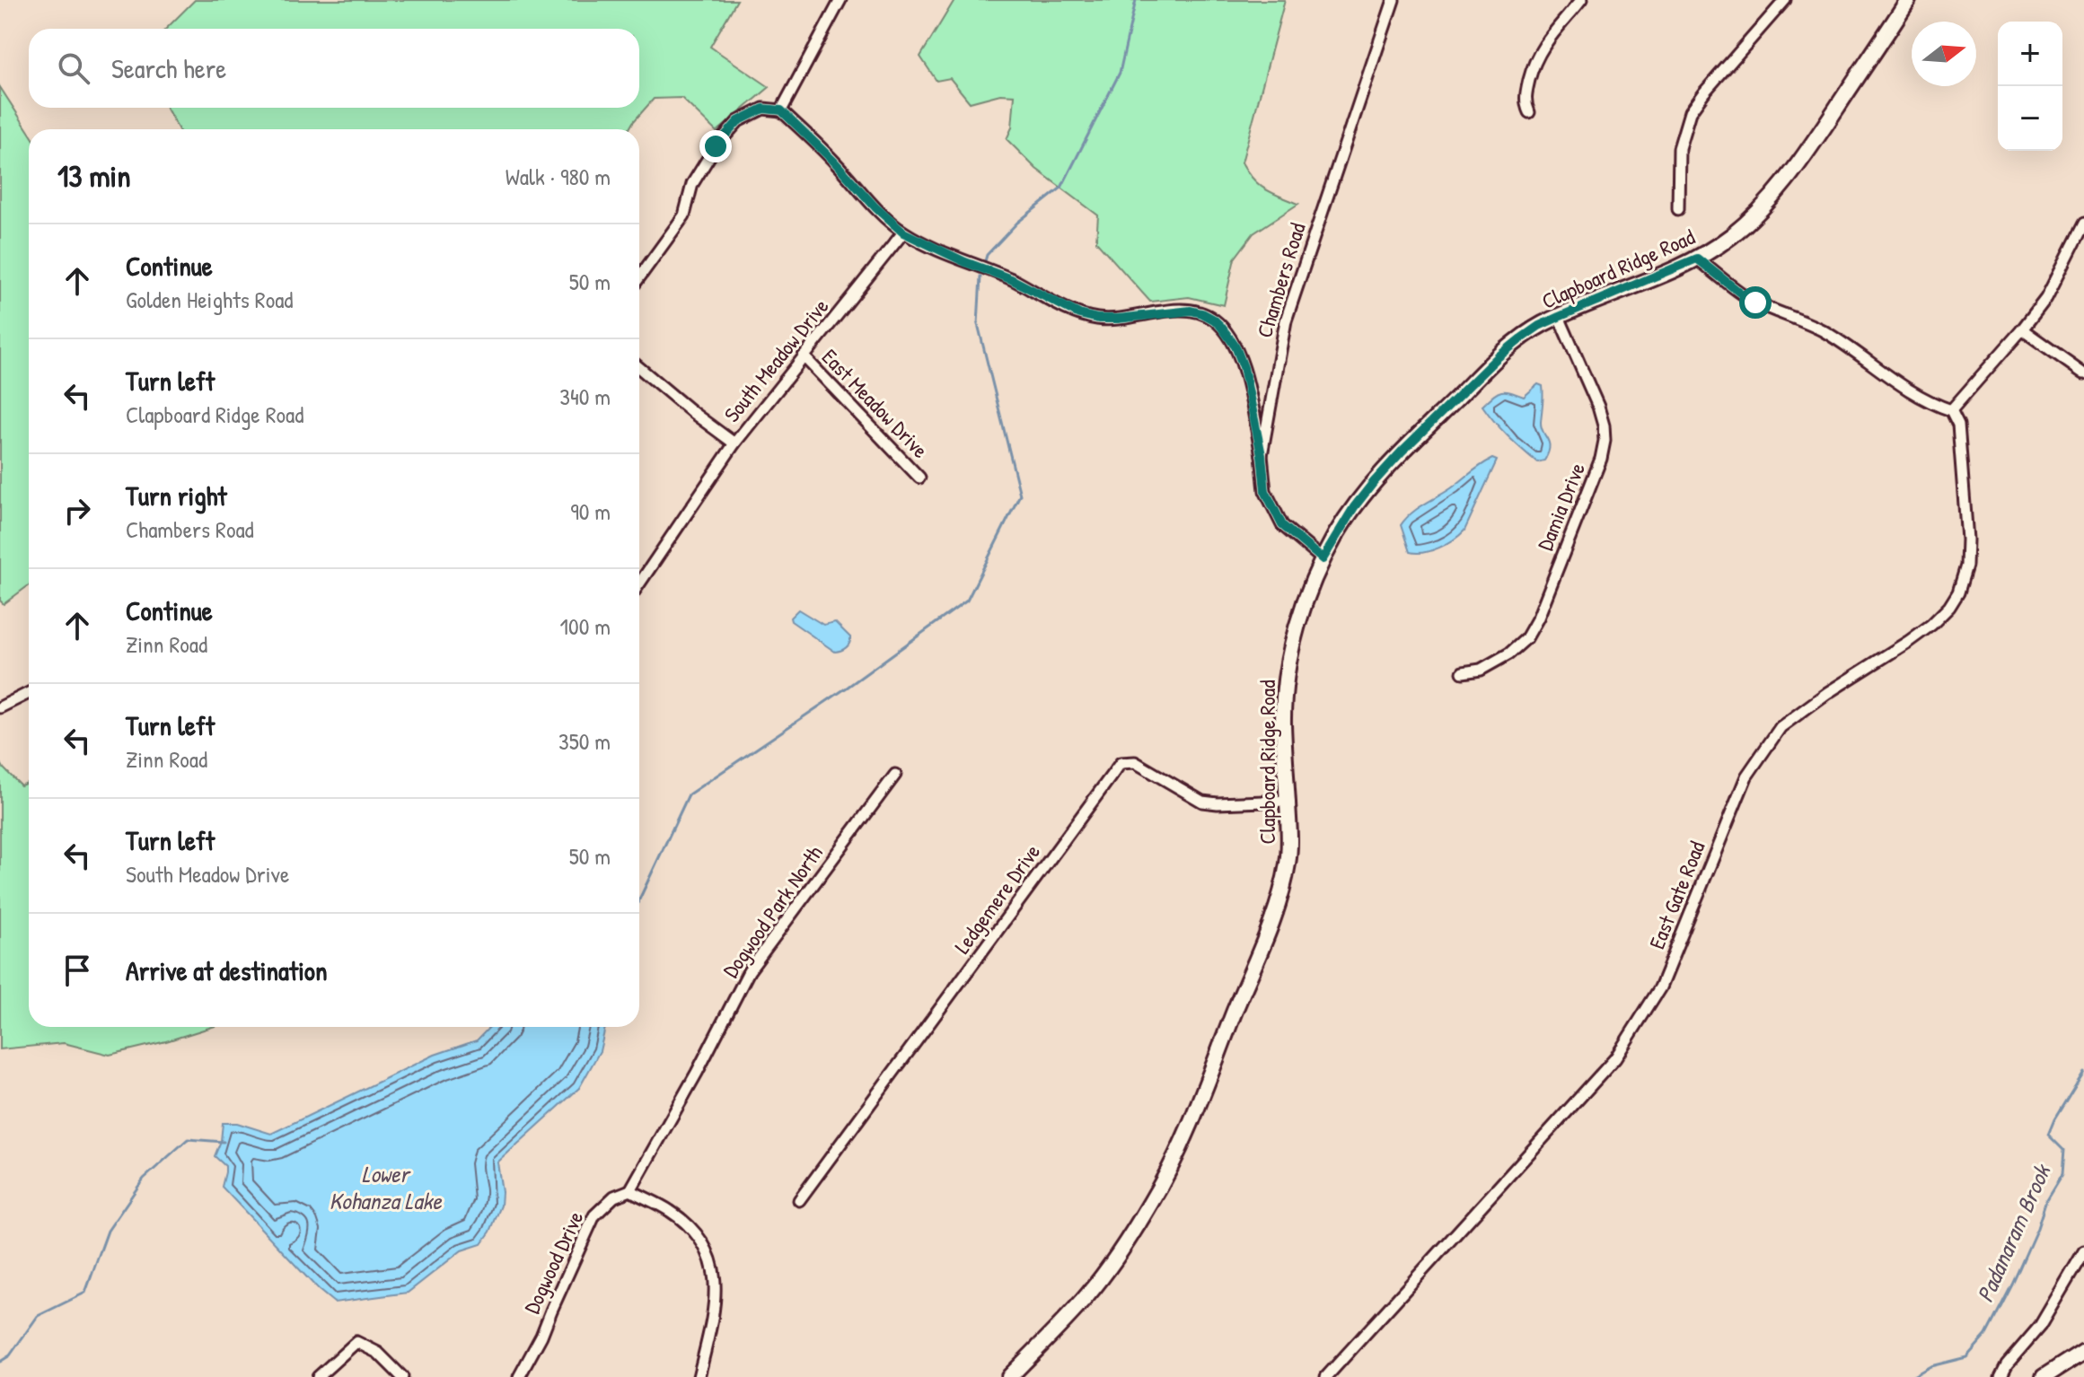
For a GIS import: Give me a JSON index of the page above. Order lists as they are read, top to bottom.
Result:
{
  "streets": {
    "main road": ["Clapboard Ridge Road"],
    "street": [
      "Chambers Road",
      "South Meadow Drive",
      "East Meadow Drive",
      "Damia Drive",
      "East Gate Road",
      "Ledgemere Drive",
      "Dogwood Park North",
      "Dogwood Drive"
    ]
  },
  "crossings": [
    ["Clapboard Ridge Road", "Chambers Road"],
    ["Clapboard Ridge Road", "Damia Drive"],
    ["Clapboard Ridge Road", "Ledgemere Drive"],
    ["South Meadow Drive", "East Meadow Drive"],
    ["Dogwood Park North", "Dogwood Drive"]
  ],
  "water": ["Lower Kohanza Lake", "Padanaram Brook"],
  "north": "right",
  "page": {
    "map_buttons": ["+", "−"],
    "search": "Search here",
    "heading": ["13 min", "Walk · 980 m"],
    "list": [
      ["Continue", "Golden Heights Road", "50 m"],
      ["Turn left", "Clapboard Ridge Road", "340 m"],
      ["Turn right", "Chambers Road", "90 m"],
      ["Continue", "Zinn Road", "100 m"],
      ["Turn left", "Zinn Road", "350 m"],
      ["Turn left", "South Meadow Drive", "50 m"],
      "Arrive at destination"
    ]
  }
}
